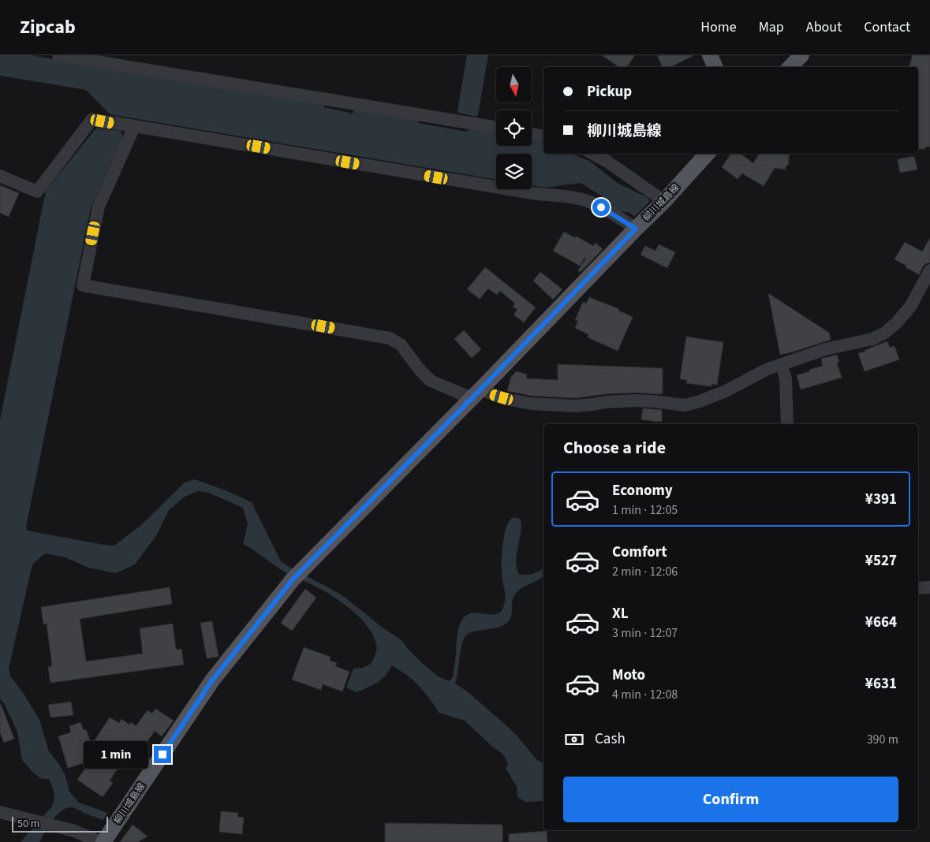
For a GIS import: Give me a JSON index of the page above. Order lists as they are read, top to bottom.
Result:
{
  "streets": {
    "main road": ["柳川城島線"]
  },
  "scale_bar": "50 m",
  "north": "bottom",
  "page": {
    "header": "Zipcab",
    "nav": [
      "Home",
      "Map",
      "About",
      "Contact"
    ],
    "banner": ["Pickup", "柳川城島線"],
    "heading": "Choose a ride",
    "list": [
      {
        "name": "Economy",
        "note": "1 min · 12:05",
        "value": "¥391"
      },
      {
        "name": "Comfort",
        "note": "2 min · 12:06",
        "value": "¥527"
      },
      {
        "name": "XL",
        "note": "3 min · 12:07",
        "value": "¥664"
      },
      {
        "name": "Moto",
        "note": "4 min · 12:08",
        "value": "¥631"
      }
    ],
    "pay": ["Cash", "390 m"],
    "bubble": "1 min",
    "buttons": "Confirm",
    "scale": "50 m"
  }
}
